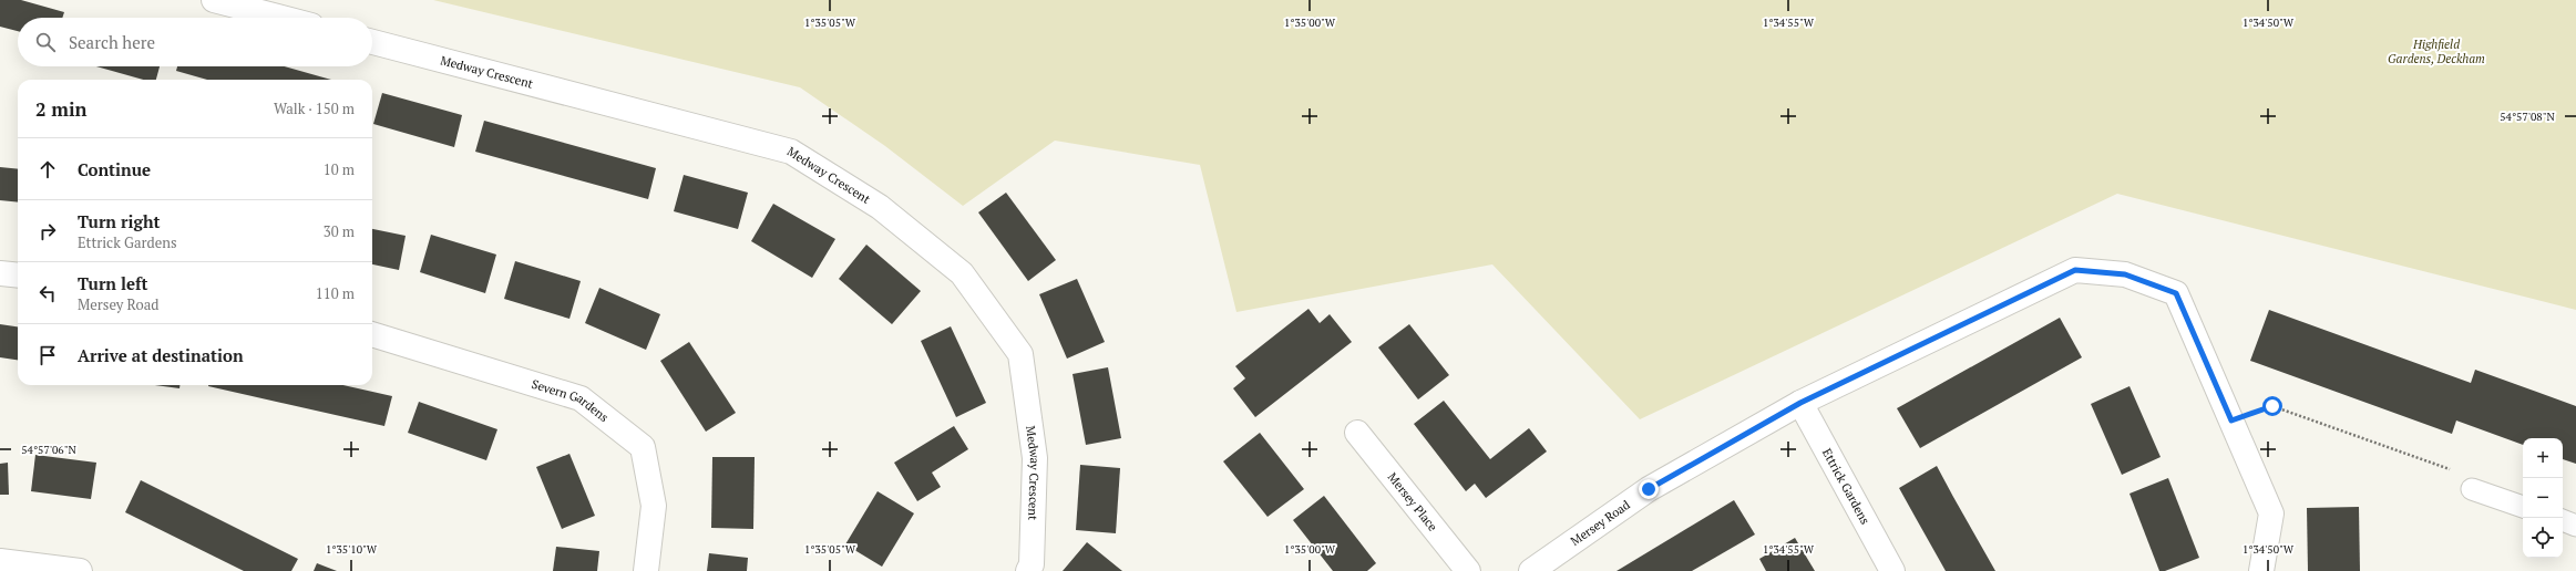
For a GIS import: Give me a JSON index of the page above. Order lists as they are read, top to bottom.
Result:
{
  "streets": {
    "street": [
      "Medway Crescent",
      "Severn Gardens",
      "Ettrick Gardens",
      "Mersey Place",
      "Mersey Road"
    ]
  },
  "crossings": [
    ["Ettrick Gardens", "Mersey Road"]
  ],
  "parks": ["Highfield Gardens, Deckham"],
  "page": {
    "search": "Search here",
    "heading": ["2 min", "Walk · 150 m"],
    "list": [
      ["Continue", "10 m"],
      ["Turn right", "Ettrick Gardens", "30 m"],
      ["Turn left", "Mersey Road", "110 m"],
      "Arrive at destination"
    ],
    "map_buttons": ["+", "−"]
  },
  "coordinates": [
    "1°35'05\"W",
    "1°35'00\"W",
    "1°34'55\"W",
    "1°34'50\"W",
    "54°57'08\"N",
    "54°57'06\"N",
    "1°35'10\"W"
  ]
}
